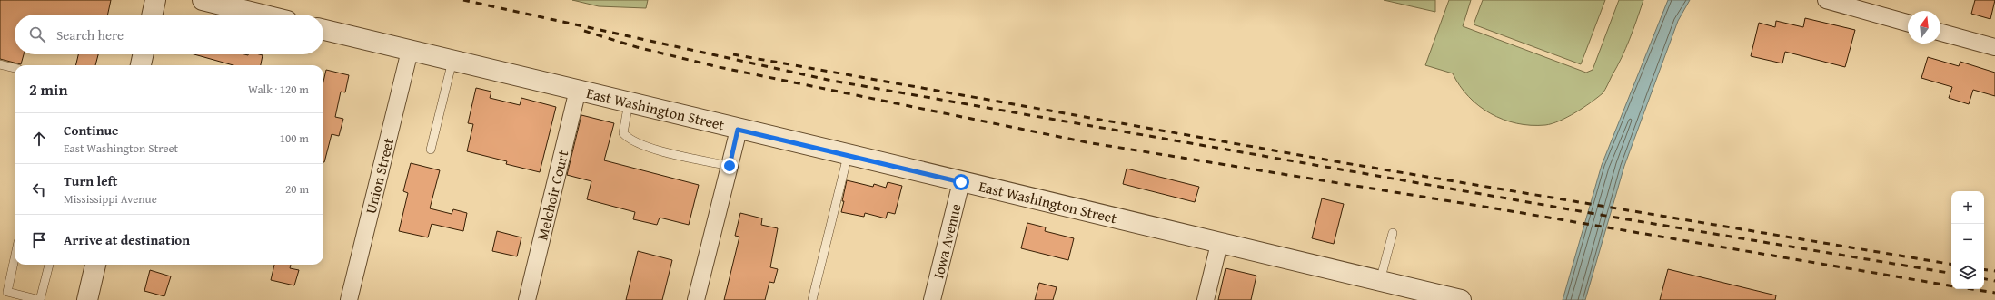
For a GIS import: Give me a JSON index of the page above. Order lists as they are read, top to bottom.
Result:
{
  "streets": {
    "street": [
      "East Washington Street",
      "Union Street",
      "Melchoir Court",
      "Iowa Avenue"
    ]
  },
  "crossings": [
    ["East Washington Street", "Union Street"],
    ["East Washington Street", "Melchoir Court"],
    ["East Washington Street", "Iowa Avenue"]
  ],
  "north": "top",
  "page": {
    "search": "Search here",
    "heading": ["2 min", "Walk · 120 m"],
    "list": [
      ["Continue", "East Washington Street", "100 m"],
      ["Turn left", "Mississippi Avenue", "20 m"],
      "Arrive at destination"
    ],
    "map_buttons": ["+", "−"]
  }
}
